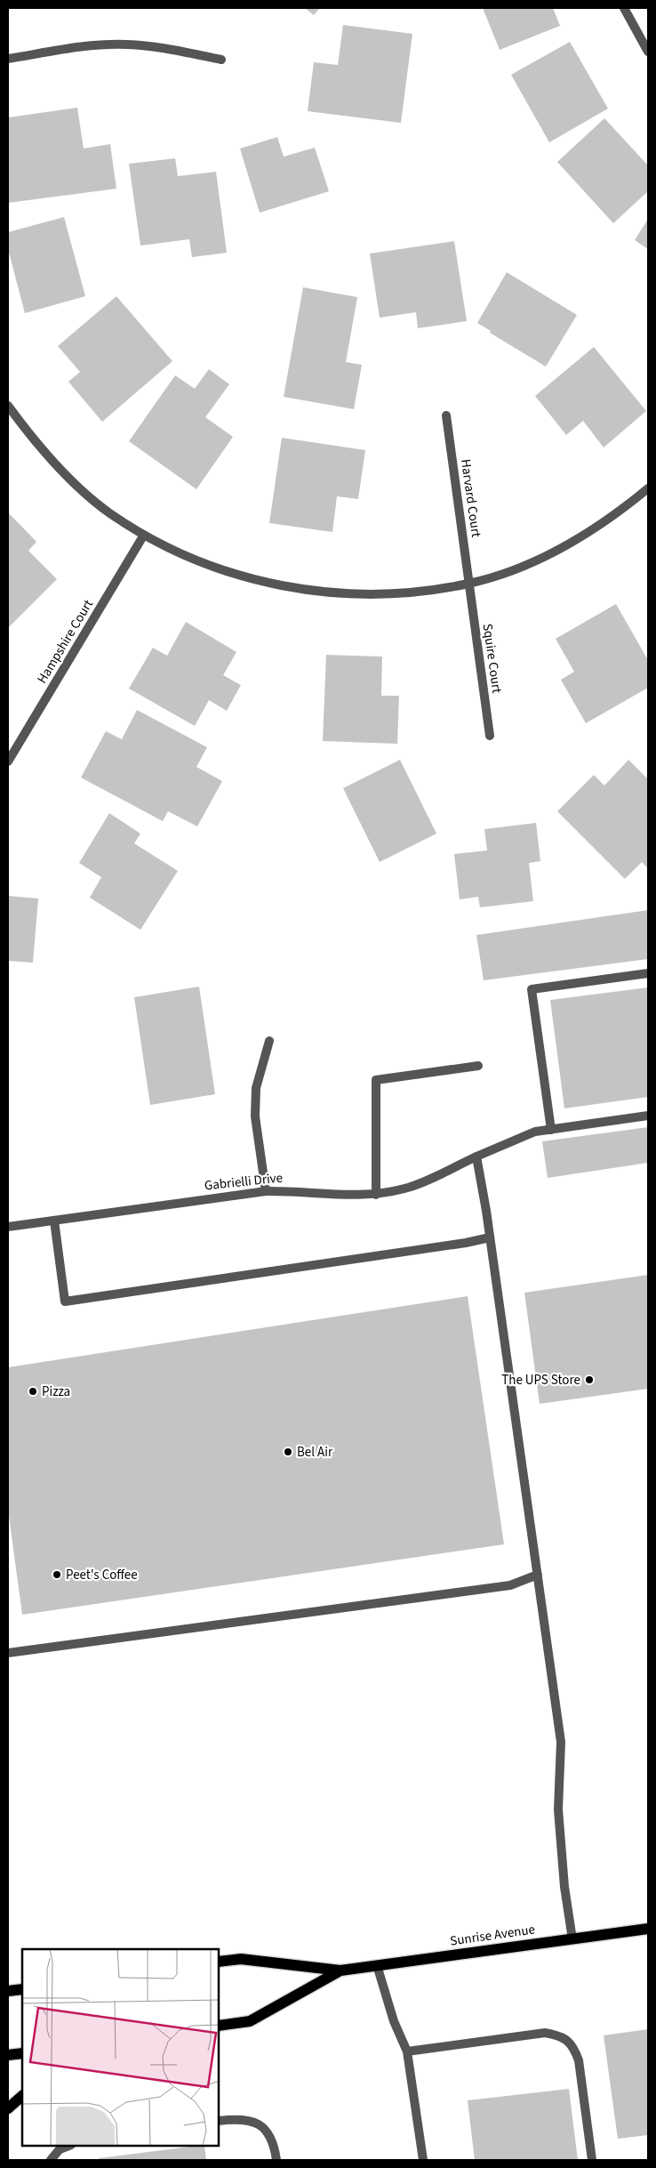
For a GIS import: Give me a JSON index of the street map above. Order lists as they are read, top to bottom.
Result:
{
  "streets": {
    "main road": ["Sunrise Avenue"],
    "street": [
      "Harvard Court",
      "Hampshire Court",
      "Squire Court",
      "Gabrielli Drive"
    ]
  },
  "crossings": [
    ["Harvard Court", "Squire Court"]
  ],
  "places": [
    "The UPS Store",
    "Pizza",
    "Bel Air",
    "Peet's Coffee"
  ]
}
